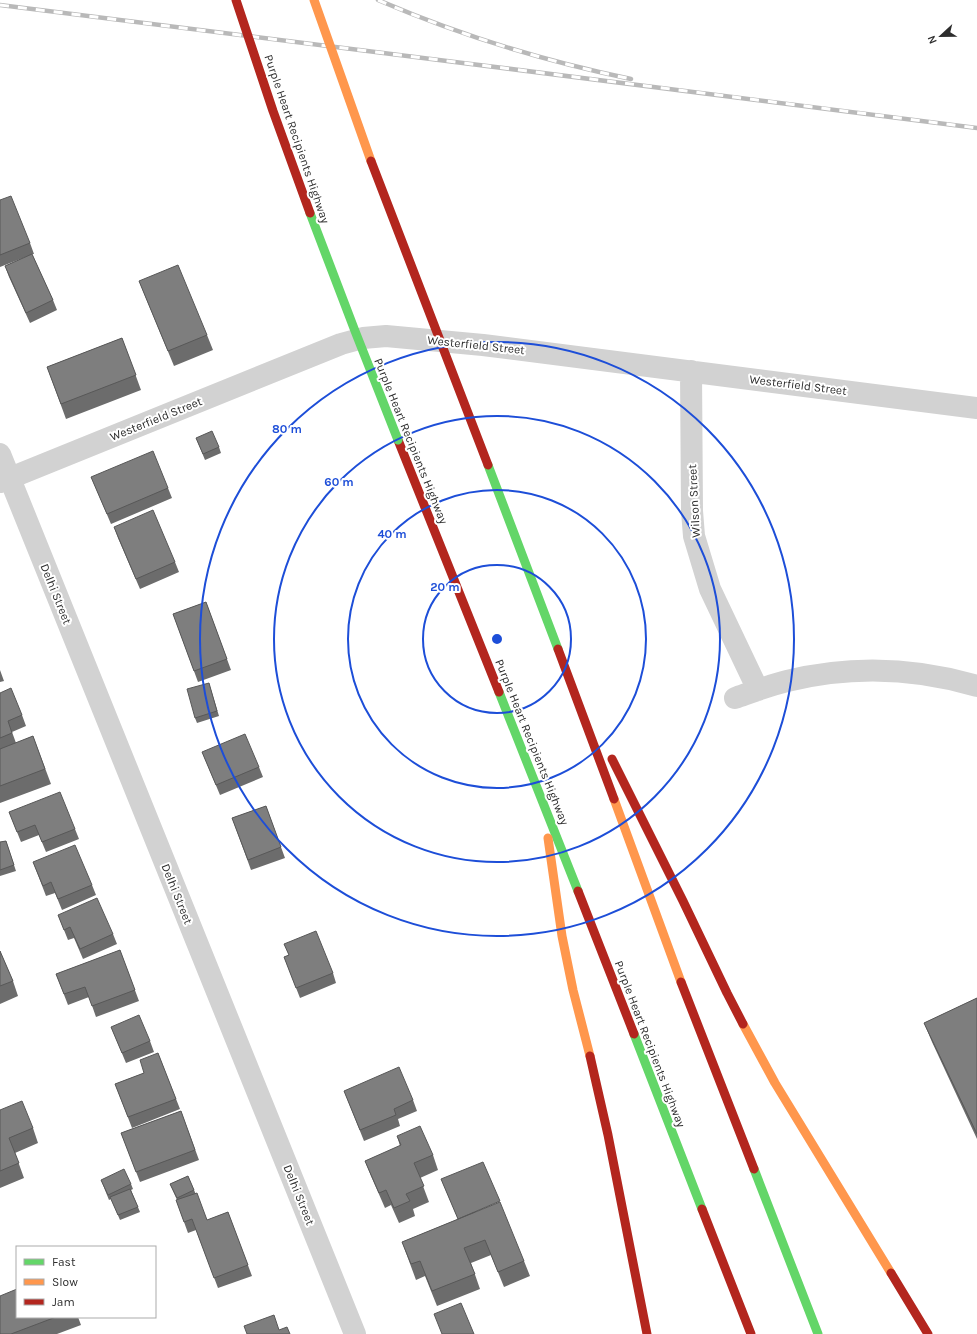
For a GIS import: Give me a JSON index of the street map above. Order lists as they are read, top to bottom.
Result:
{
  "streets": {
    "highway": ["Purple Heart Recipients Highway"],
    "street": ["Westerfield Street", "Wilson Street", "Delhi Street"]
  },
  "crossings": [
    ["Westerfield Street", "Wilson Street"],
    ["Westerfield Street", "Delhi Street"]
  ],
  "legend": ["Fast", "Slow", "Jam"],
  "north": "left",
  "rings": [
    "80 m",
    "60 m",
    "40 m",
    "20 m"
  ]
}
